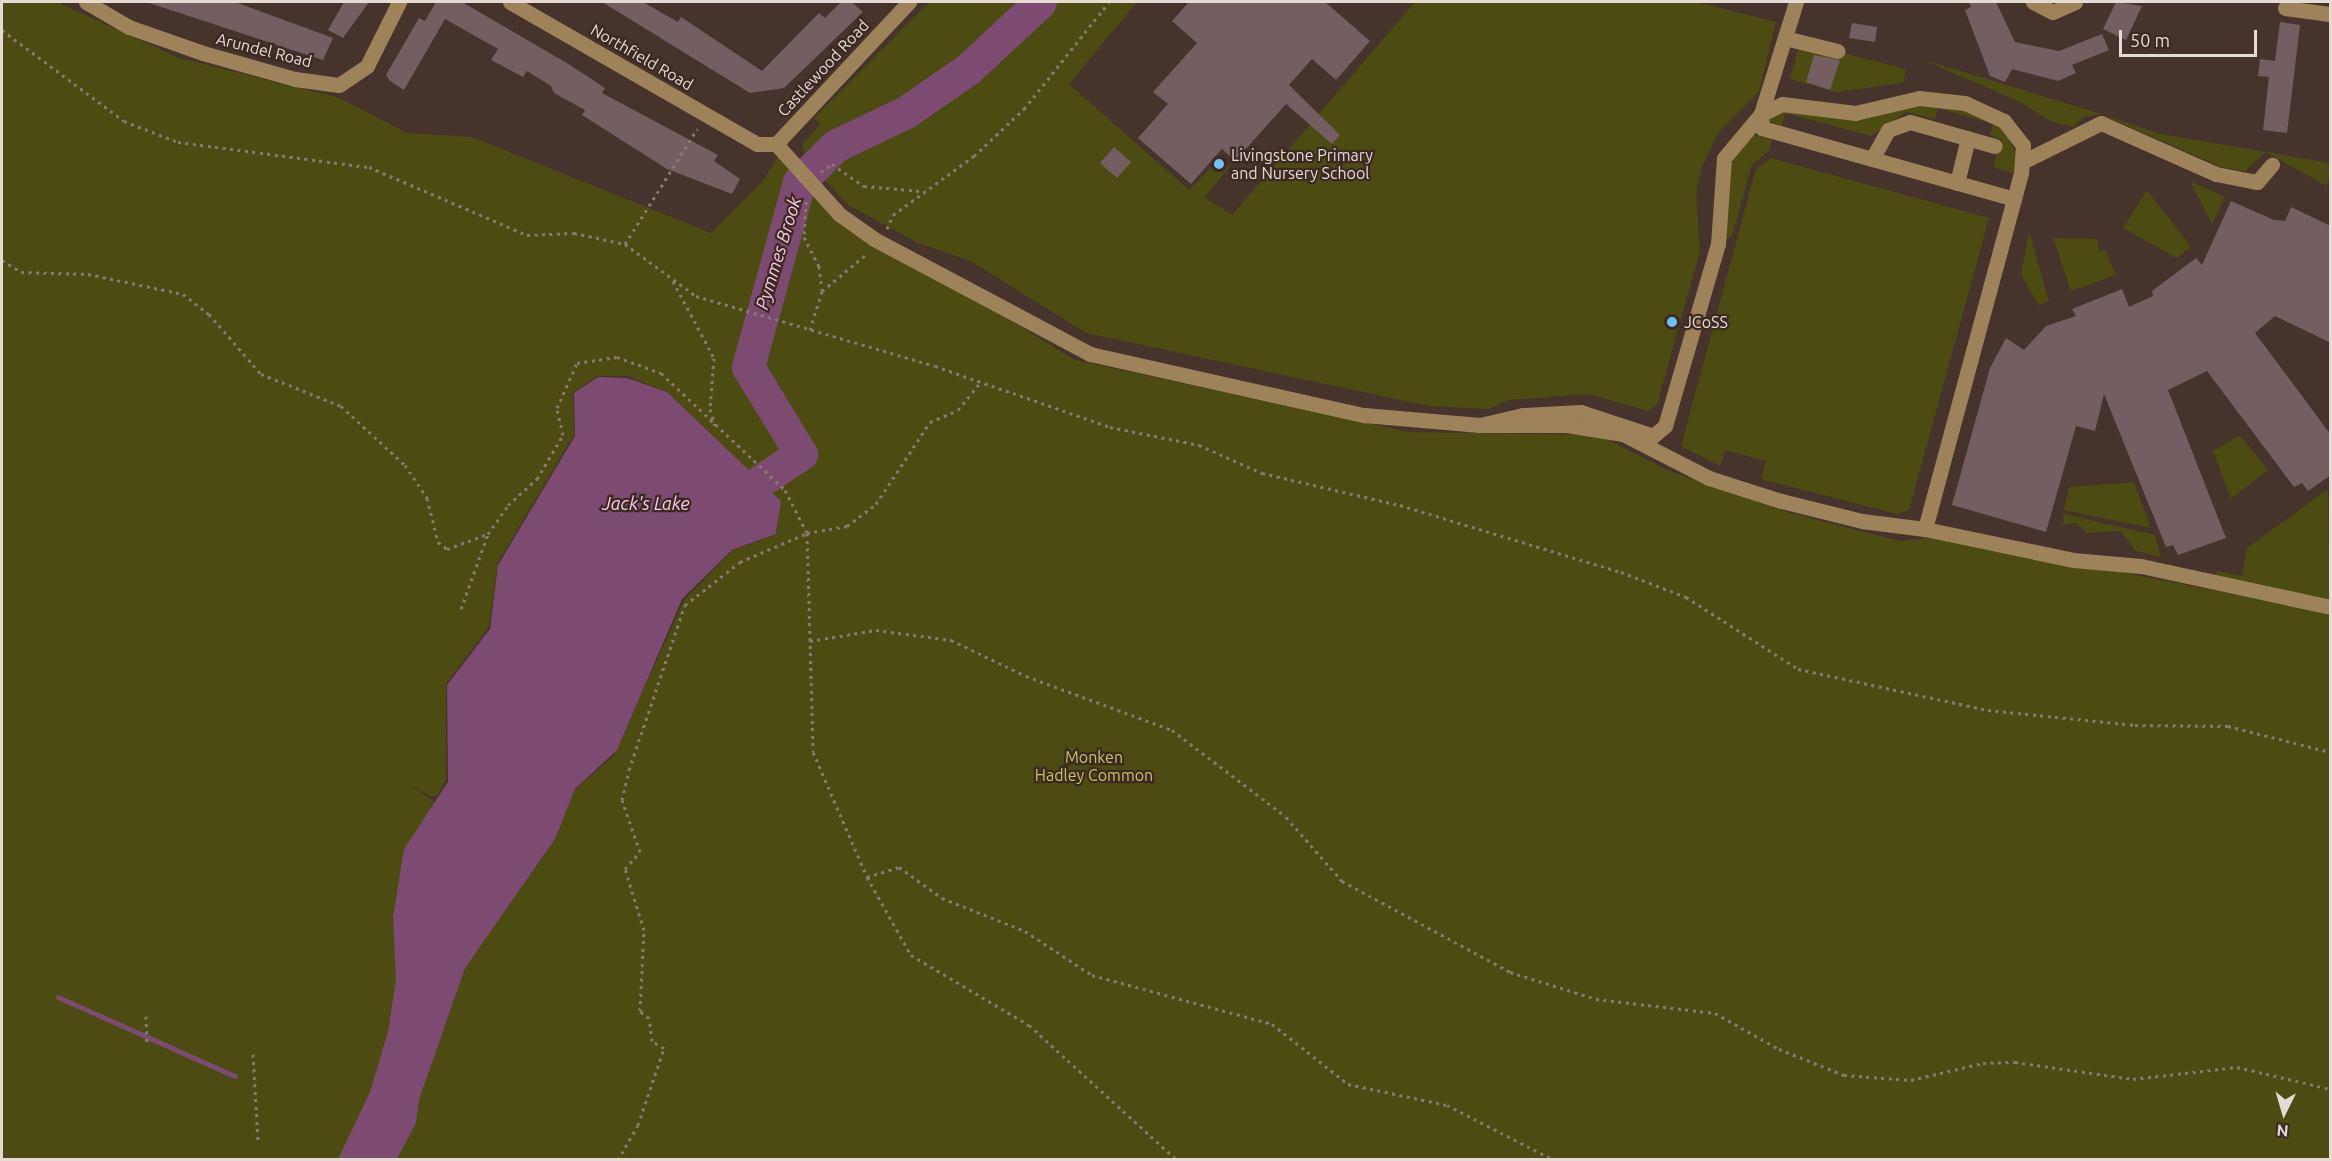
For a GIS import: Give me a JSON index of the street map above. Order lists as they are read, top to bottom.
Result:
{
  "streets": {
    "street": ["Arundel Road", "Northfield Road", "Castlewood Road"]
  },
  "crossings": [
    ["Northfield Road", "Castlewood Road"]
  ],
  "water": ["Pymmes Brook", "Jack's Lake"],
  "parks": ["Monken Hadley Common"],
  "places": ["Livingstone Primary and Nursery School", "JCoSS"],
  "scale_bar": "50 m",
  "north": "bottom"
}
